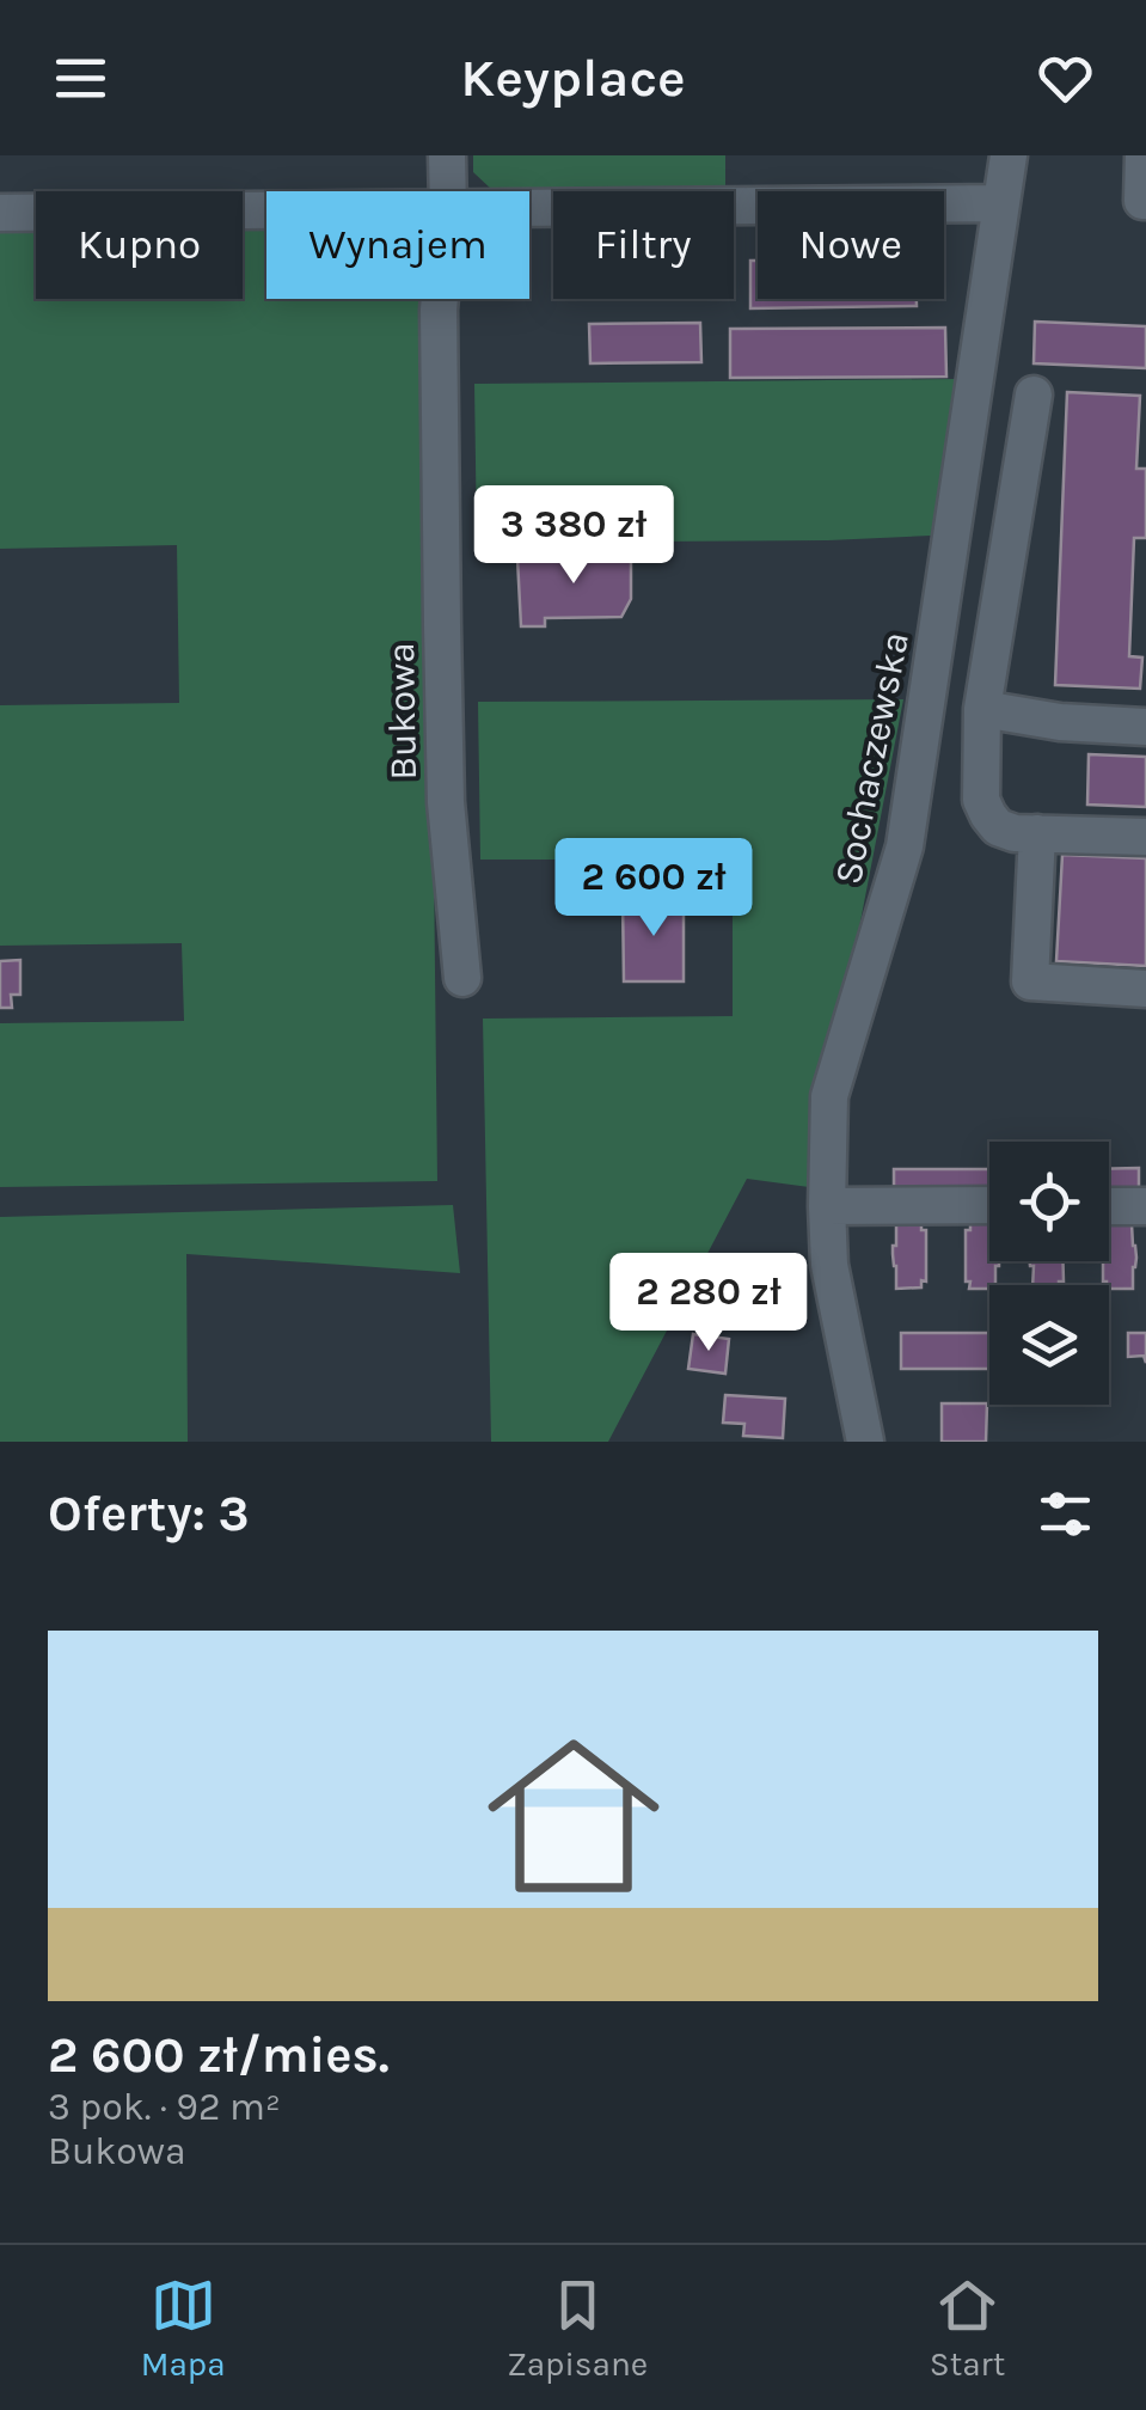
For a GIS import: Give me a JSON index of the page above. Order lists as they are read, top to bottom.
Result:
{
  "streets": {
    "street": ["Bukowa", "Sochaczewska"]
  },
  "page": {
    "header": "Keyplace",
    "chip": [
      "Kupno",
      "Wynajem",
      "Filtry",
      "Nowe"
    ],
    "price": ["3 380 zł", "2 600 zł", "2 280 zł"],
    "heading": "Oferty: 3",
    "list": [
      {
        "name": "2 600 zł/mies.",
        "note": "3 pok. · 92 m² · Bukowa"
      }
    ],
    "tabs": ["Mapa", "Zapisane", "Start"]
  }
}
